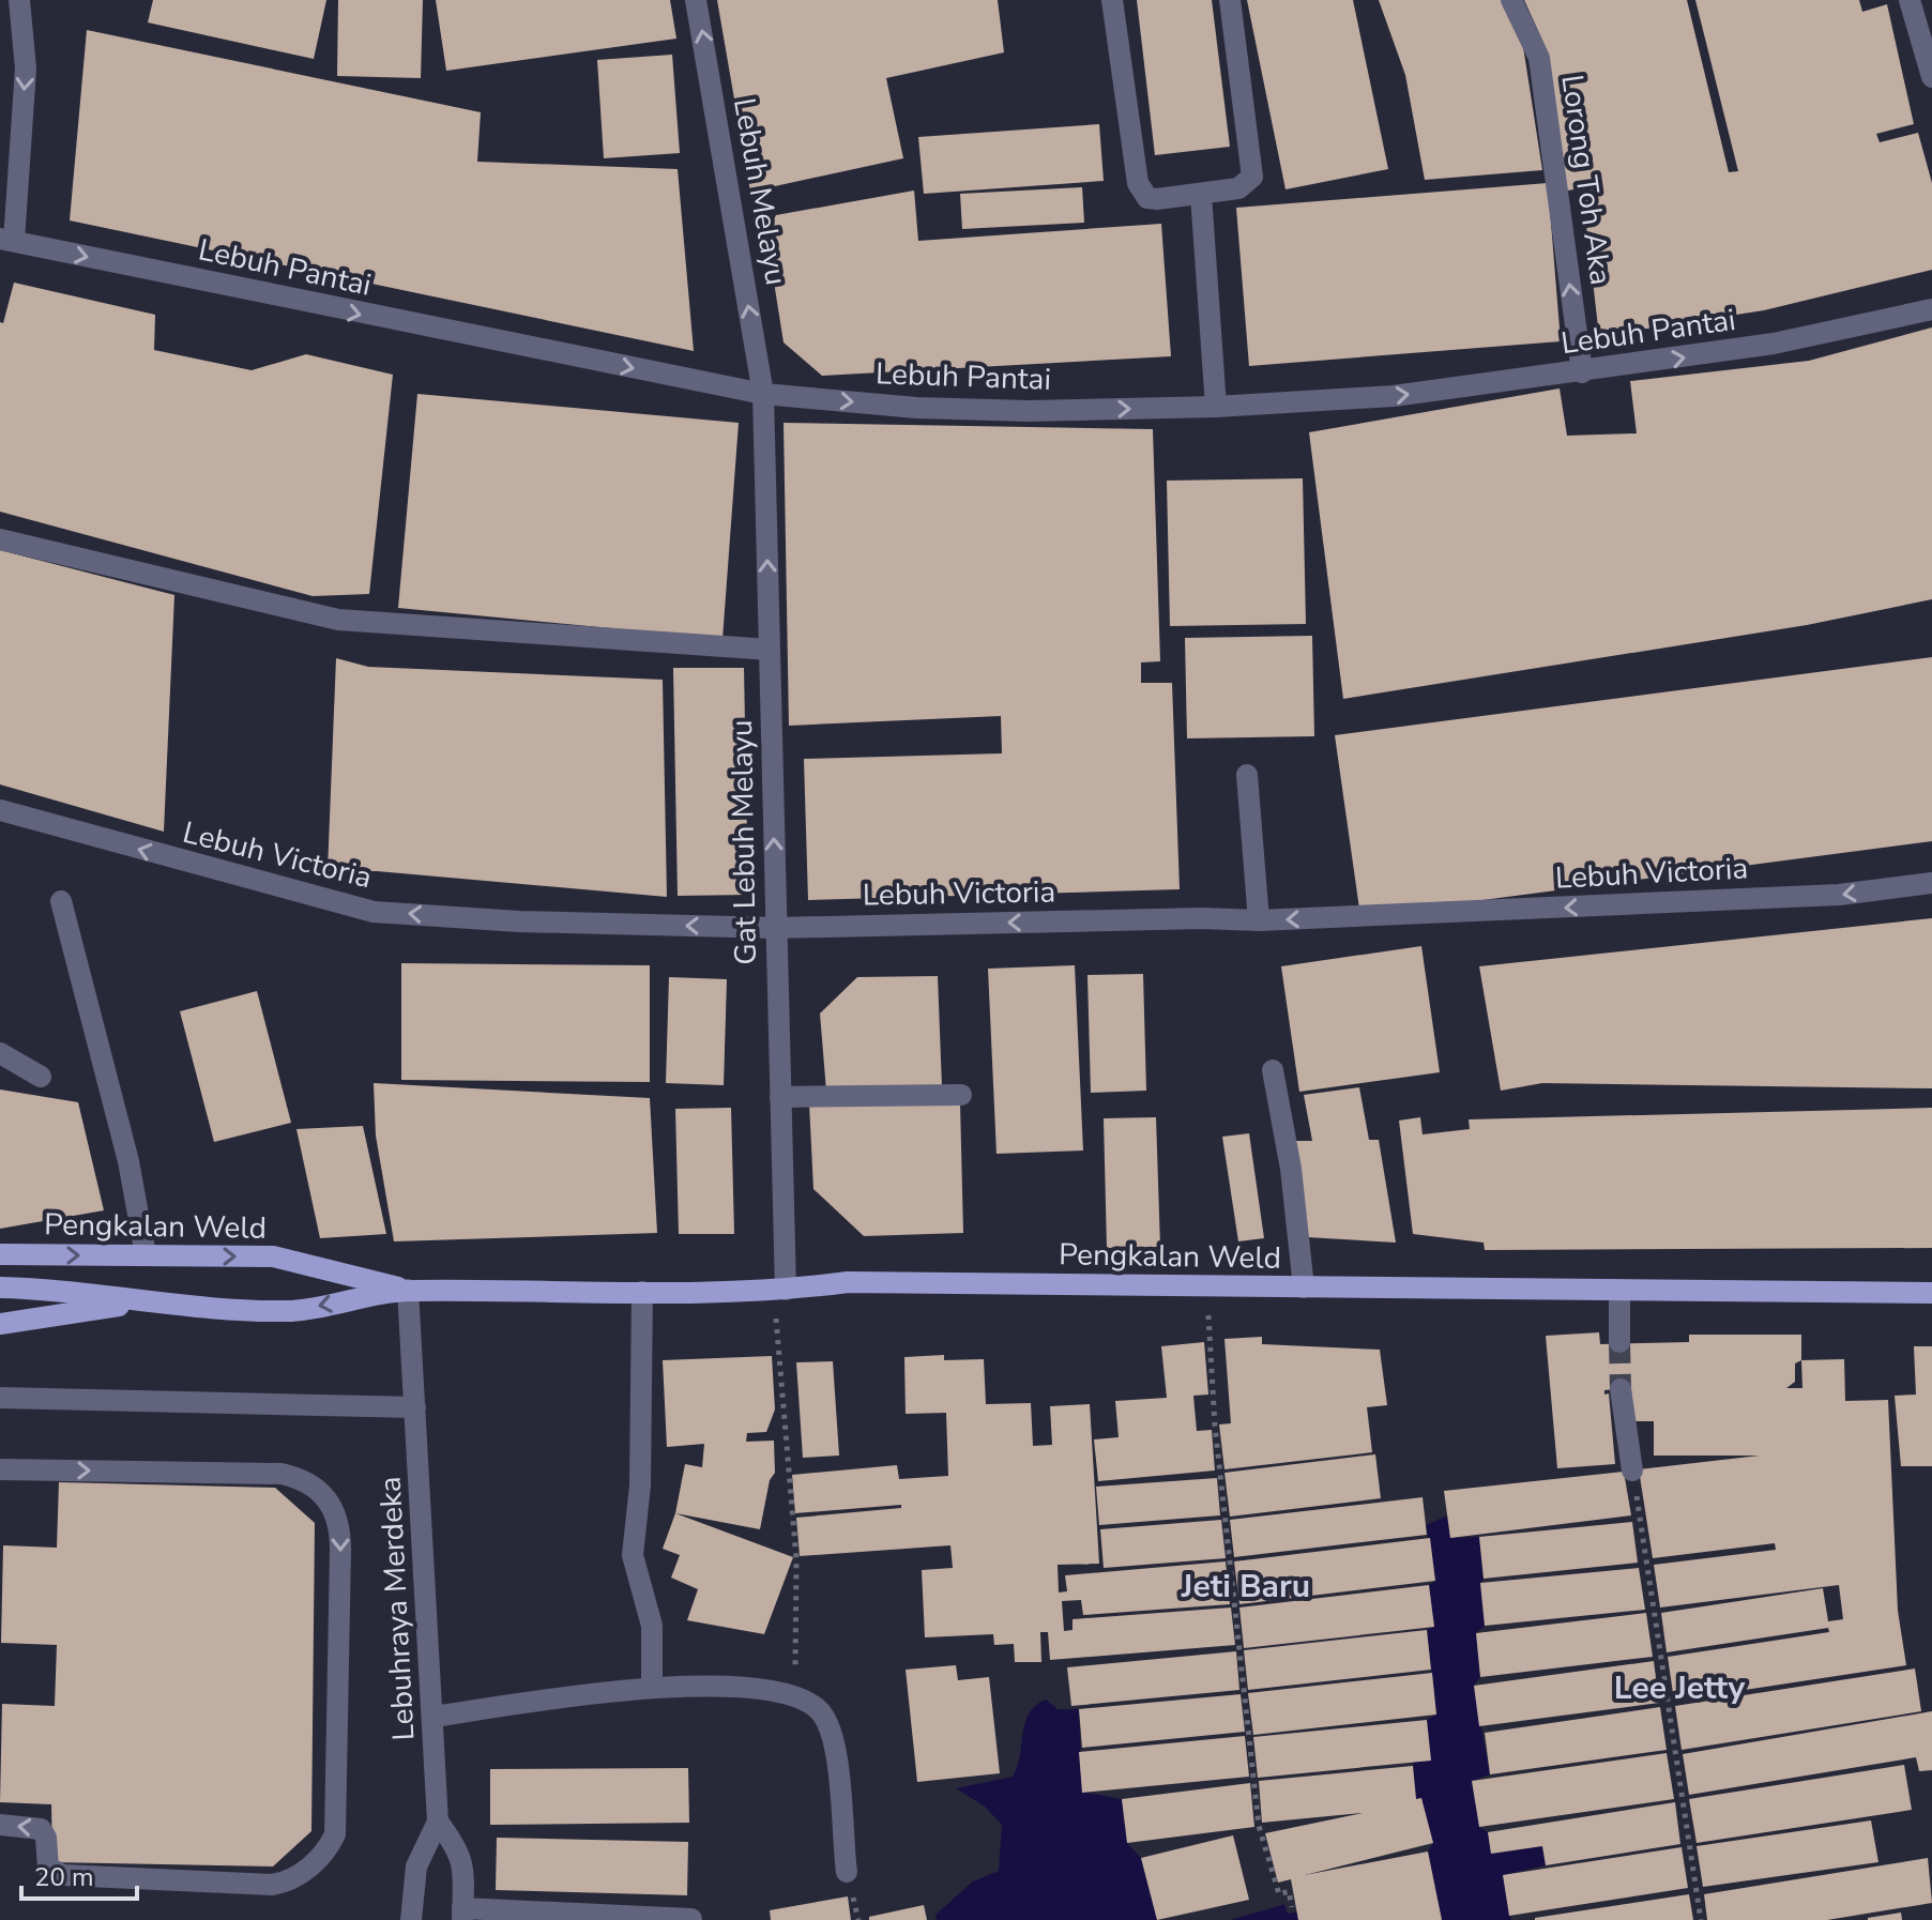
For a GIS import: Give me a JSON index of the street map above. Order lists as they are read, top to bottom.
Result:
{
  "streets": {
    "main road": ["Pengkalan Weld"],
    "street": [
      "Lorong Toh Aka",
      "Lebuh Melayu",
      "Lebuh Pantai",
      "Gat Lebuh Melayu",
      "Lebuh Victoria",
      "Lebuhraya Merdeka"
    ]
  },
  "crossings": [
    ["Lorong Toh Aka", "Lebuh Pantai"],
    ["Lebuh Melayu", "Lebuh Pantai"],
    ["Lebuh Melayu", "Gat Lebuh Melayu"],
    ["Lebuh Pantai", "Gat Lebuh Melayu"],
    ["Gat Lebuh Melayu", "Lebuh Victoria"],
    ["Gat Lebuh Melayu", "Pengkalan Weld"],
    ["Pengkalan Weld", "Lebuhraya Merdeka"]
  ],
  "one_way": [
    "Lorong Toh Aka",
    "Lebuh Melayu",
    "Lebuh Pantai",
    "Gat Lebuh Melayu",
    "Lebuh Victoria"
  ],
  "districts": ["Jeti Baru", "Lee Jetty"],
  "scale_bar": "20 m"
}
